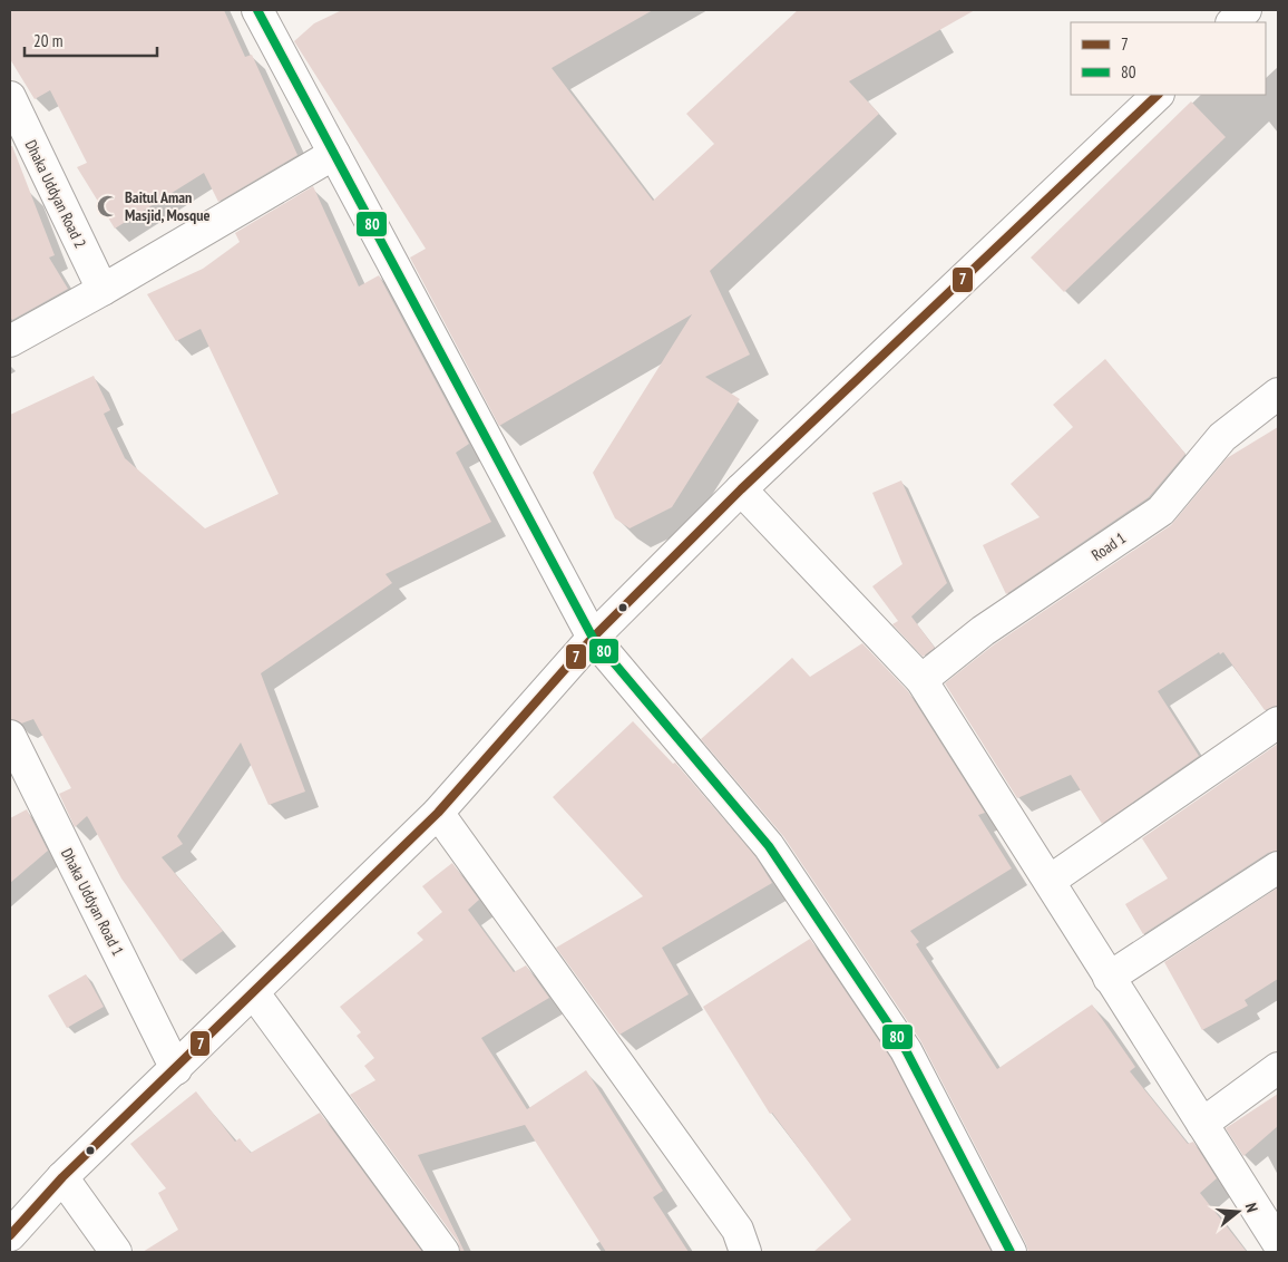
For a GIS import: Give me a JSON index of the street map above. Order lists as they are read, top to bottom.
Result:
{
  "streets": {
    "main road": ["Dhaka Uddyan Road 2", "Road 1", "Dhaka Uddyan Road 1"]
  },
  "places": {
    "mosque": ["Baitul Aman Masjid, Mosque"]
  },
  "lines": ["transit line 80", "transit line 7"],
  "legend": ["7", "80"],
  "scale_bar": "20 m",
  "north": "right"
}
